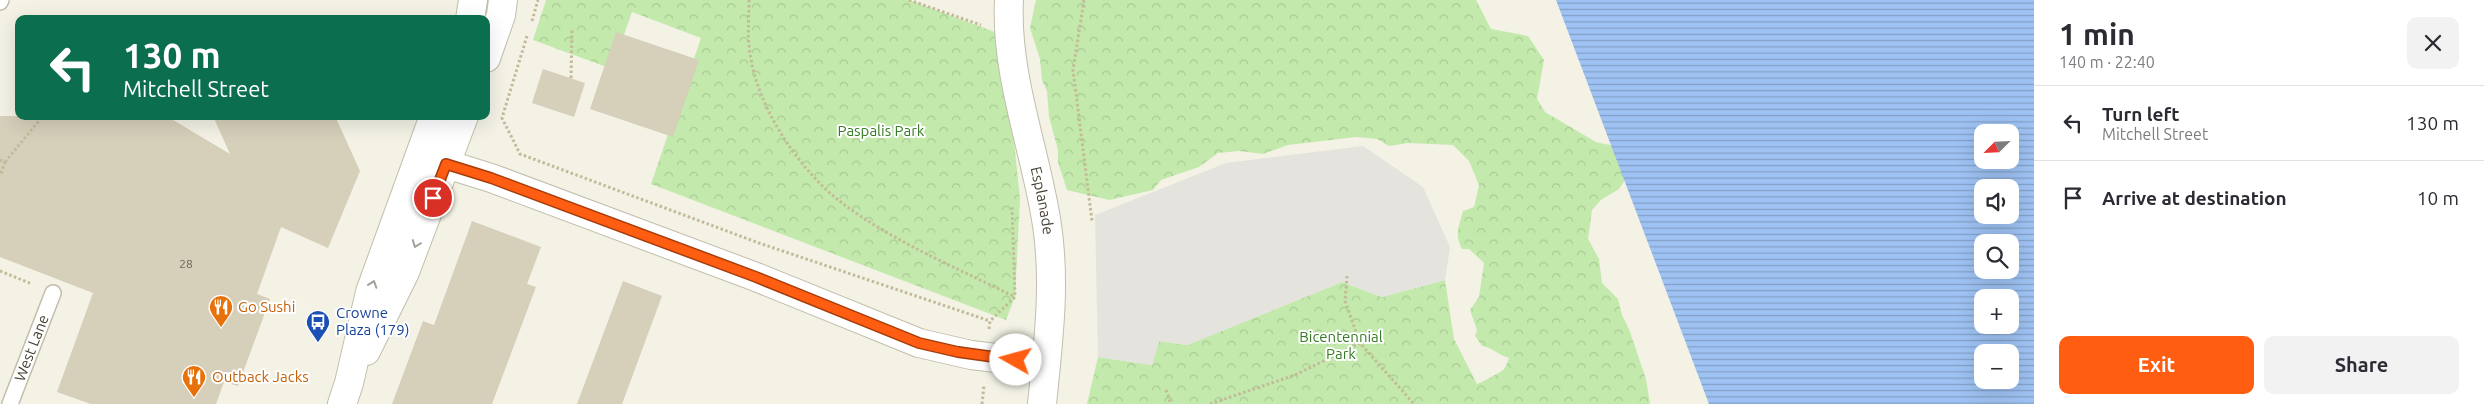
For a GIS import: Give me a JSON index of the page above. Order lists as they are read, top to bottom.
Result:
{
  "streets": {
    "street": ["Esplanade"],
    "lane": ["West Lane"]
  },
  "parks": ["Paspalis Park", "Bicentennial Park"],
  "places": {
    "restaurant": ["Go Sushi", "Outback Jacks"],
    "bus stop": ["Crowne Plaza (179)"]
  },
  "house_numbers": ["28"],
  "north": "bottom left",
  "page": {
    "heading": ["1 min", "140 m · 22:40"],
    "turn": ["130 m", "Mitchell Street"],
    "list": [
      {
        "name": "Turn left",
        "note": "Mitchell Street",
        "value": "130 m"
      },
      {
        "name": "Arrive at destination",
        "value": "10 m"
      }
    ],
    "map_buttons": ["+", "−"],
    "buttons": ["Exit", "Share"]
  }
}
